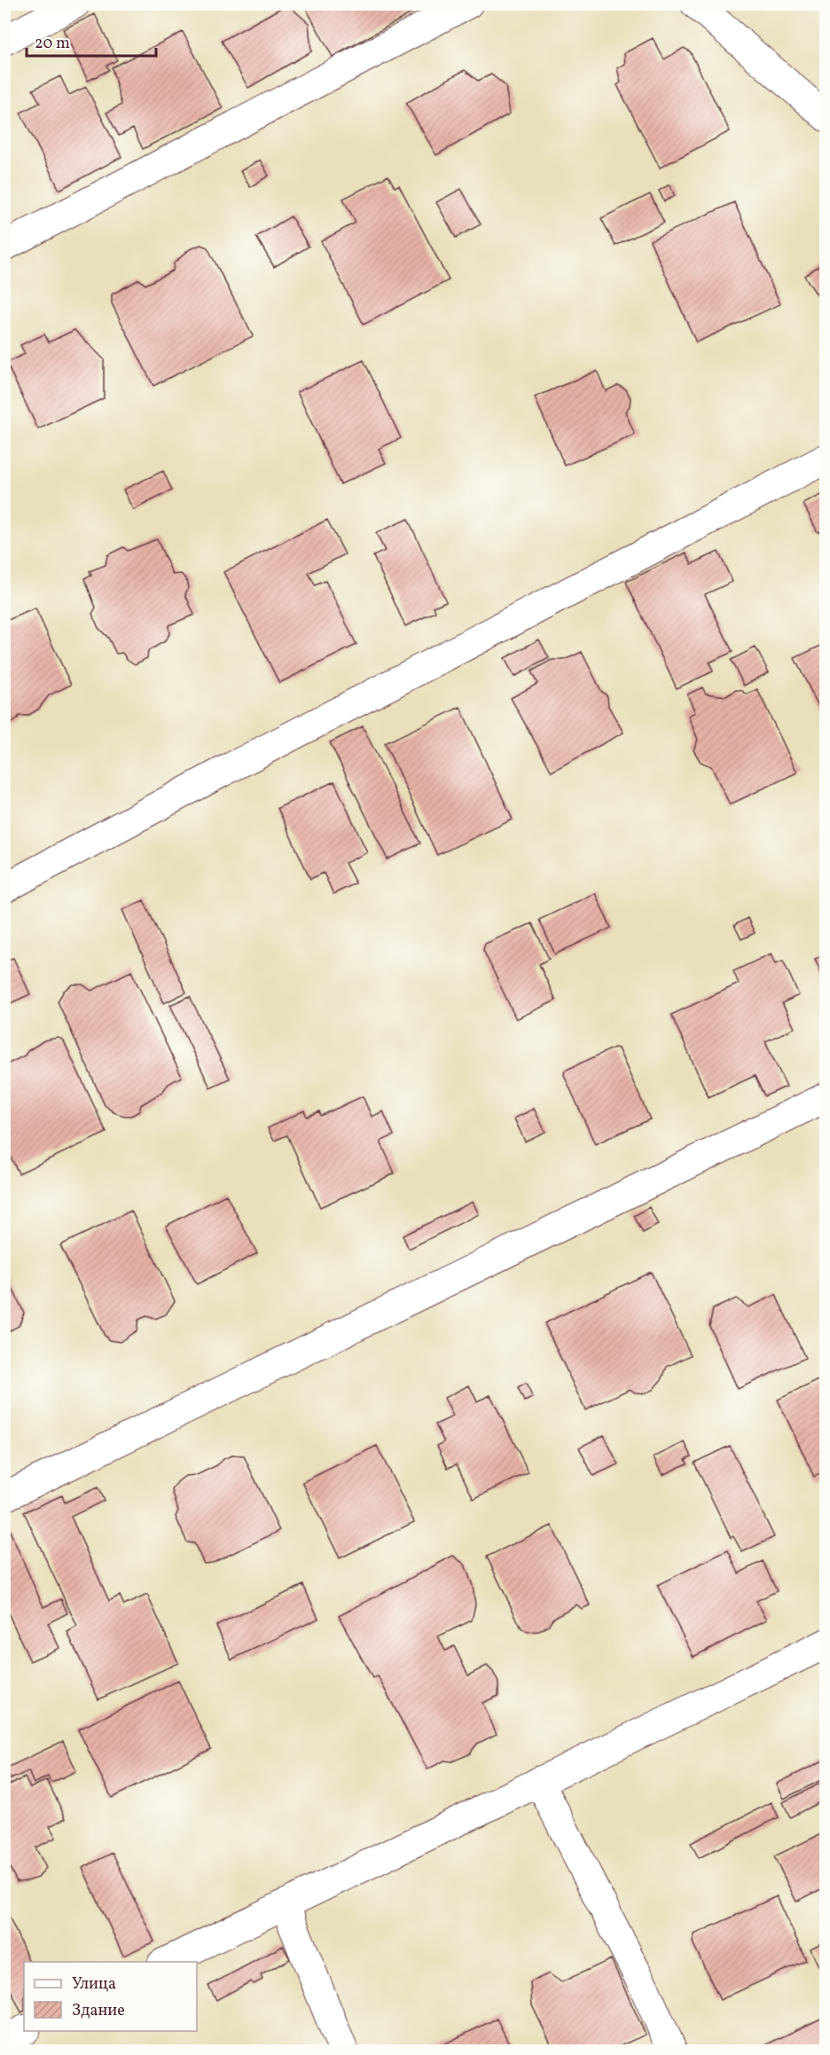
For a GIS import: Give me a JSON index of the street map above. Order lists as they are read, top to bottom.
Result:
{
  "legend": ["Улица", "Здание"],
  "scale_bar": "20 m"
}
